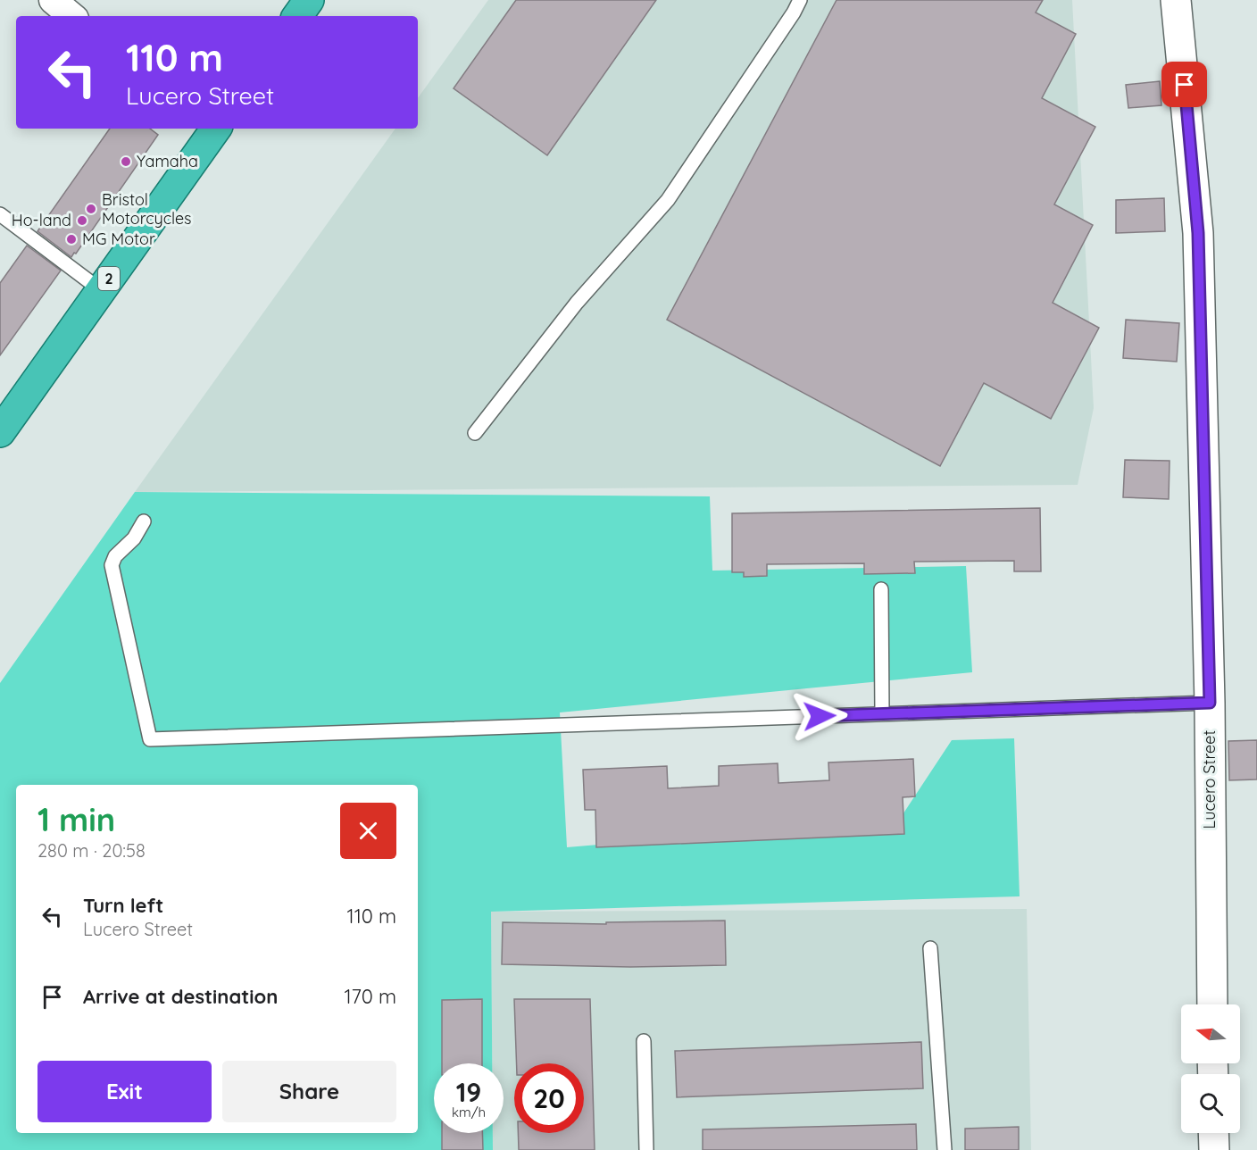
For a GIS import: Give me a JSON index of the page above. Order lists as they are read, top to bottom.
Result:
{
  "streets": {
    "highway": ["2"],
    "street": ["Lucero Street"]
  },
  "places": [
    "Yamaha",
    "Bristol Motorcycles",
    "Ho-land",
    "MG Motor"
  ],
  "north": "left",
  "page": {
    "turn": ["110 m", "Lucero Street"],
    "heading": ["1 min", "280 m · 20:58"],
    "list": [
      {
        "name": "Turn left",
        "note": "Lucero Street",
        "value": "110 m"
      },
      {
        "name": "Arrive at destination",
        "value": "170 m"
      }
    ],
    "buttons": ["Exit", "Share"],
    "speed": "19 km/h",
    "limit": "20"
  }
}
